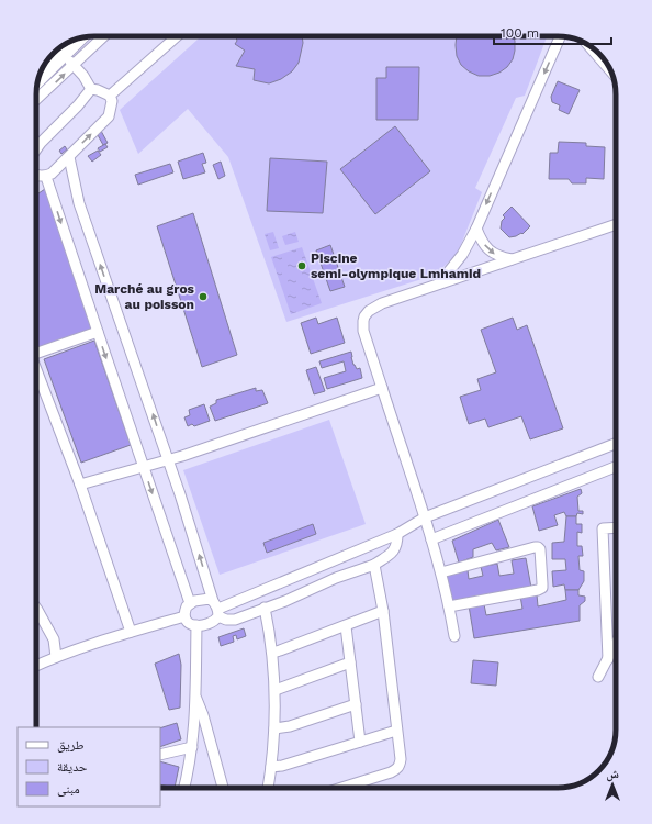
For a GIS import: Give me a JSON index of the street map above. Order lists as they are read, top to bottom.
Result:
{
  "places": ["Piscine semi-olympique Lmhamid", "Marché au gros au poisson"],
  "legend": ["طريق", "حديقة", "مبنى"],
  "scale_bar": "100 m",
  "north": "top"
}
